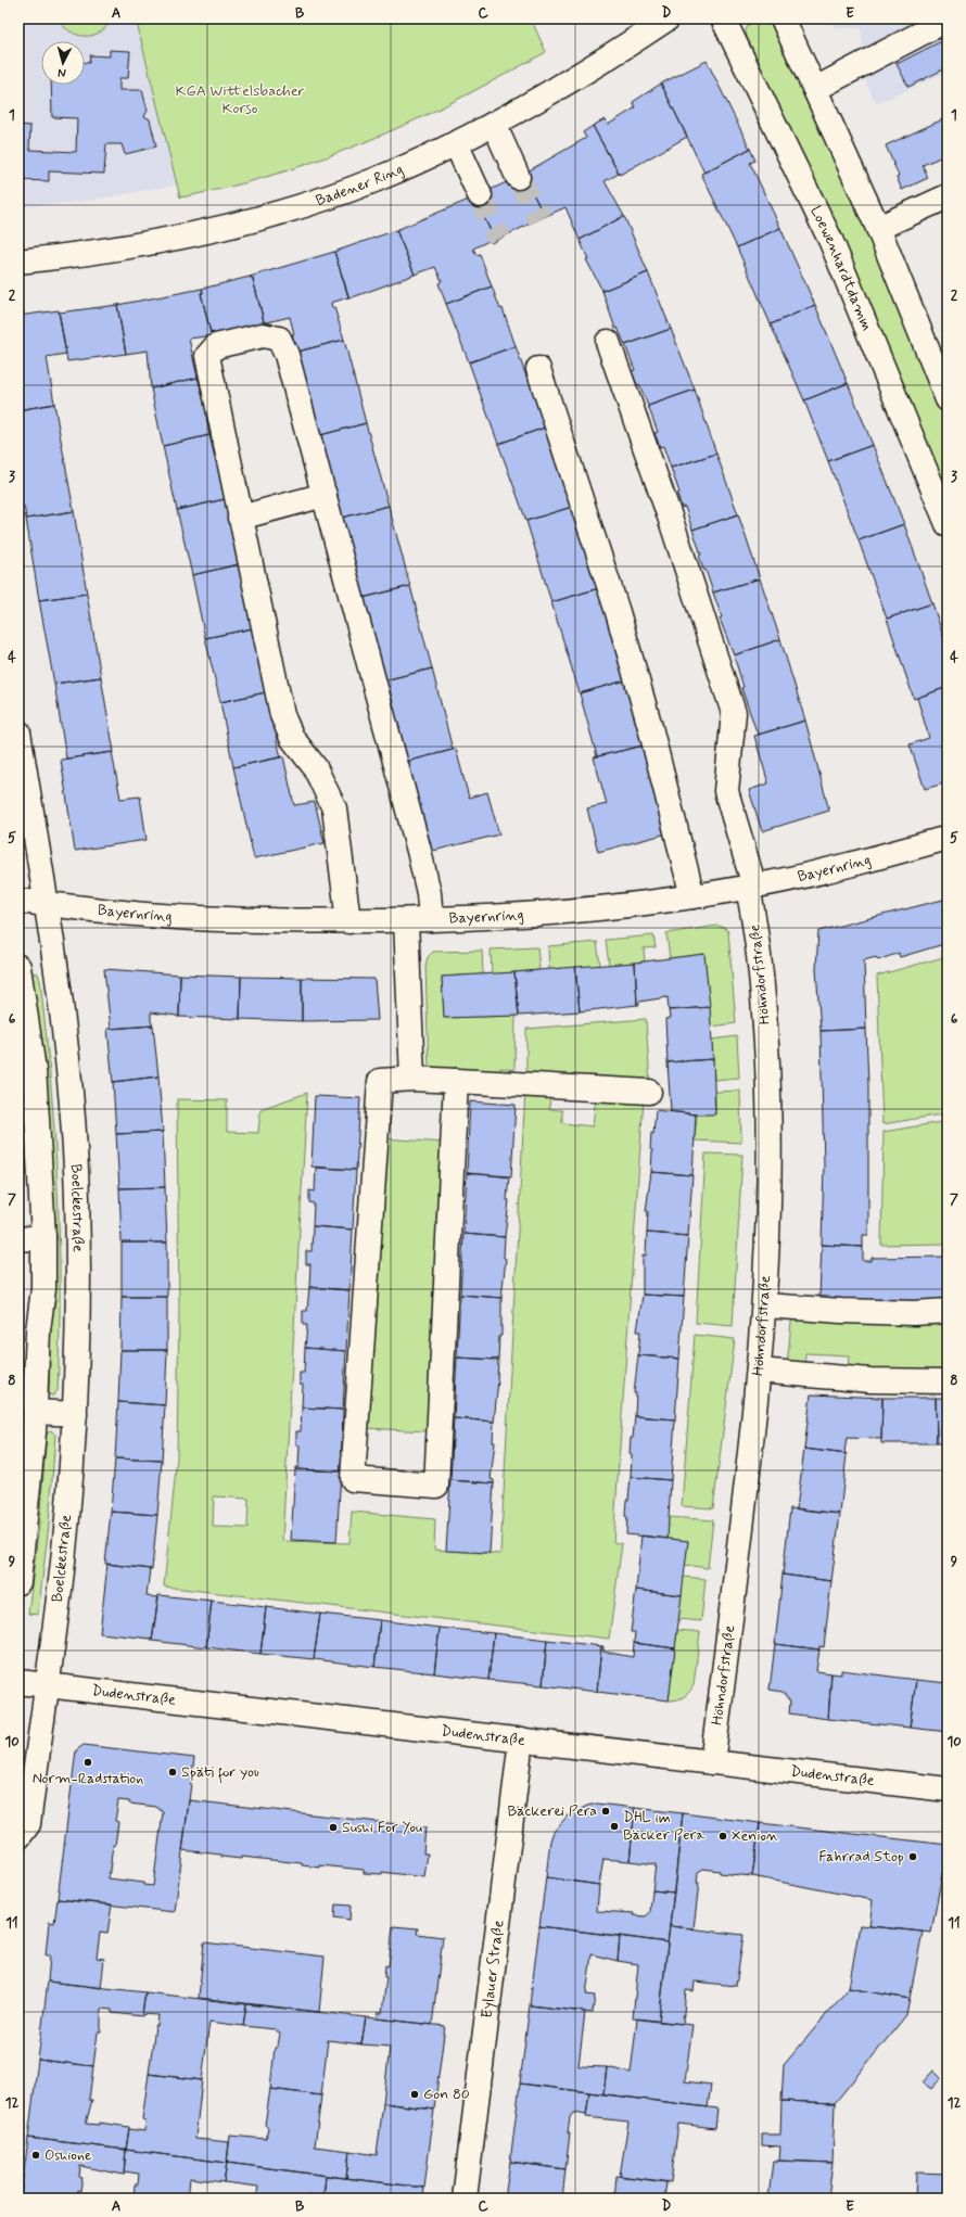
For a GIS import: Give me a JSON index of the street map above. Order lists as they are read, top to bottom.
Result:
{
  "streets": {
    "street": [
      "Badener Ring",
      "Loewenhardtdamm",
      "Bayernring",
      "Höhndorfstraße",
      "Boelckestraße",
      "Dudenstraße",
      "Eylauer Straße"
    ]
  },
  "crossings": [
    ["Bayernring", "Höhndorfstraße"],
    ["Bayernring", "Boelckestraße"],
    ["Höhndorfstraße", "Dudenstraße"],
    ["Boelckestraße", "Dudenstraße"],
    ["Dudenstraße", "Eylauer Straße"]
  ],
  "parks": ["KGA Wittelsbacher Korso"],
  "places": [
    "Norm-Radstation",
    "Späti for you",
    "Bäckerei Pera",
    "DHL im Bäcker Pera",
    "Sushi For You",
    "Xenion",
    "Fahrrad Stop",
    "Gon 80",
    "Oshione"
  ],
  "north": "bottom",
  "grid": {
    "columns": [
      "A",
      "B",
      "C",
      "D",
      "E"
    ],
    "rows": [
      "1",
      "2",
      "3",
      "4",
      "5",
      "6",
      "7",
      "8",
      "9",
      "10",
      "11",
      "12"
    ]
  }
}
